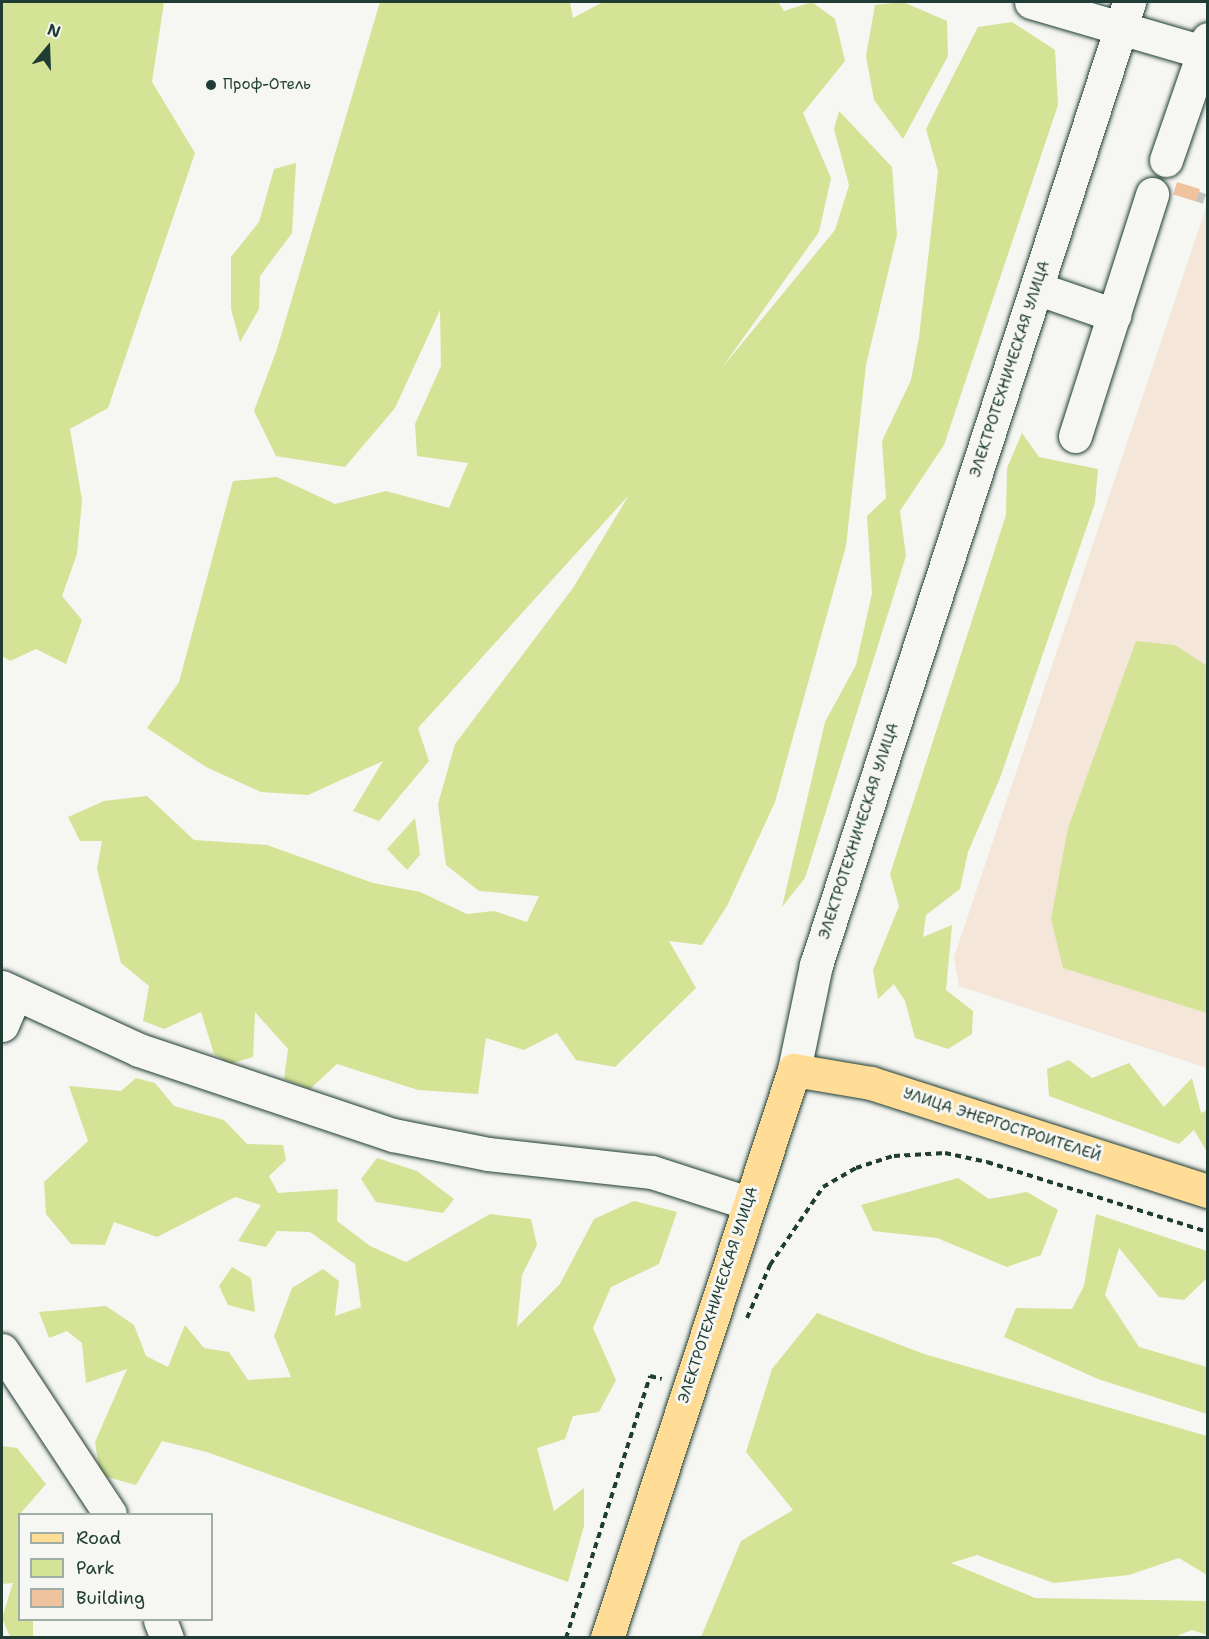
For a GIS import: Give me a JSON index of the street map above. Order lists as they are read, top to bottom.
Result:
{
  "streets": {
    "main road": ["ЭЛЕКТРОТЕХНИЧЕСКАЯ УЛИЦА", "УЛИЦА ЭНЕРГОСТРОИТЕЛЕЙ"]
  },
  "crossings": [
    ["ЭЛЕКТРОТЕХНИЧЕСКАЯ УЛИЦА", "УЛИЦА ЭНЕРГОСТРОИТЕЛЕЙ"]
  ],
  "places": ["Проф-Отель"],
  "legend": ["Road", "Park", "Building"],
  "north": "top"
}
